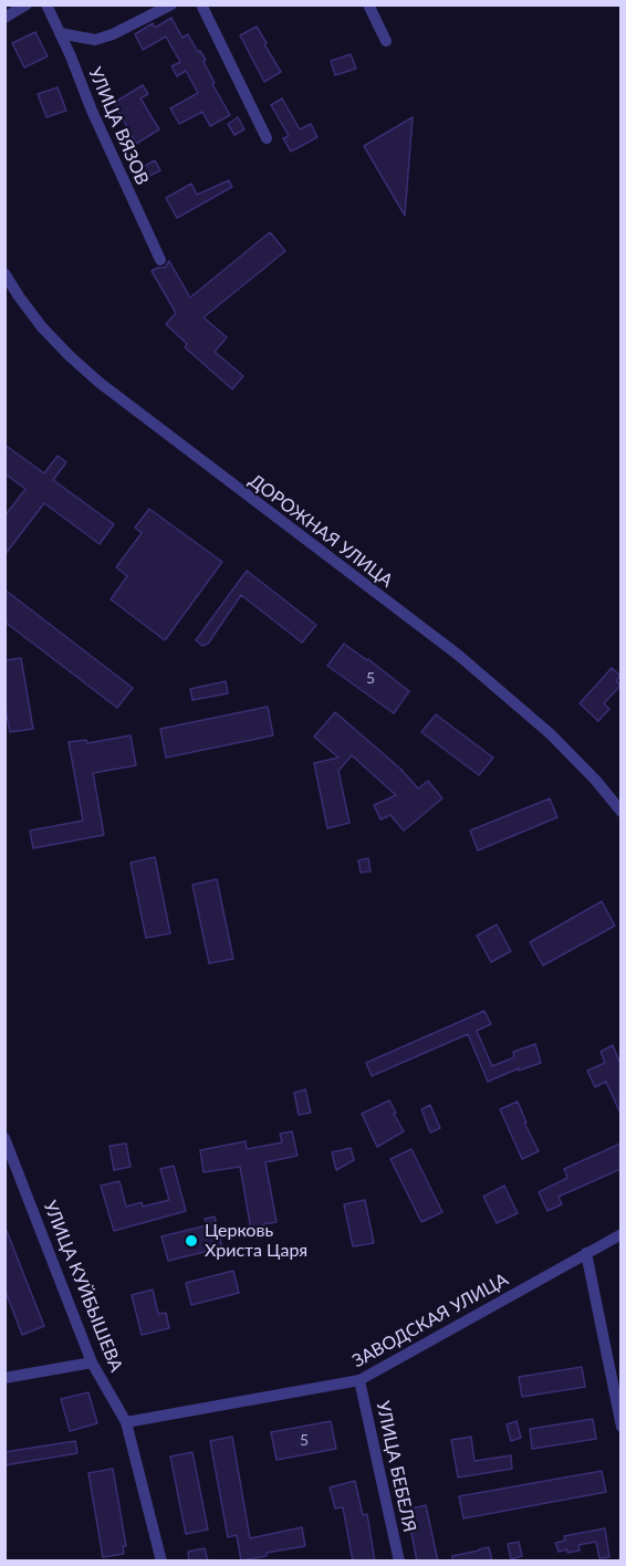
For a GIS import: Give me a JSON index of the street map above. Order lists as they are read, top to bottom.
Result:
{
  "streets": {
    "street": [
      "УЛИЦА ВЯЗОВ",
      "ДОРОЖНАЯ УЛИЦА",
      "УЛИЦА КУЙБЫШЕВА",
      "ЗАВОДСКАЯ УЛИЦА",
      "УЛИЦА БЕБЕЛЯ"
    ]
  },
  "crossings": [
    ["УЛИЦА КУЙБЫШЕВА", "ЗАВОДСКАЯ УЛИЦА"],
    ["ЗАВОДСКАЯ УЛИЦА", "УЛИЦА БЕБЕЛЯ"]
  ],
  "places": ["Церковь Христа Царя"],
  "house_numbers": ["5", "5"]
}
